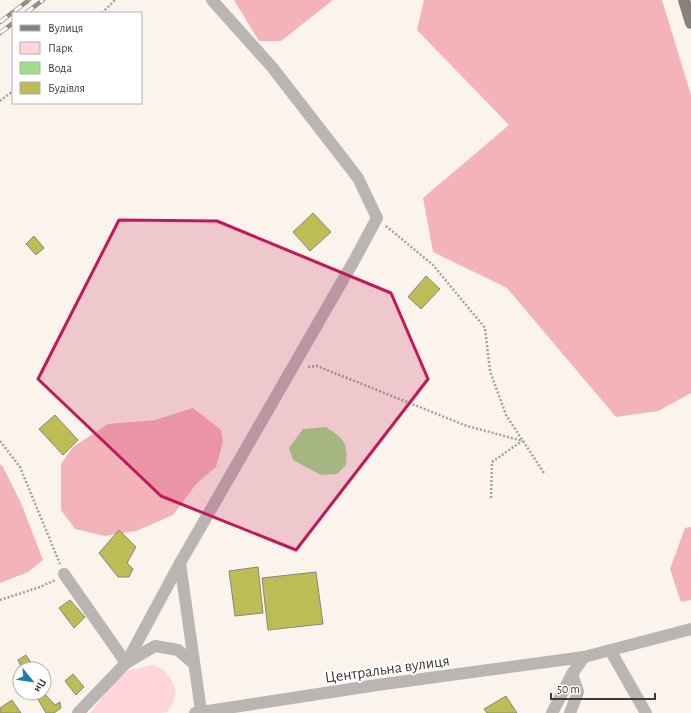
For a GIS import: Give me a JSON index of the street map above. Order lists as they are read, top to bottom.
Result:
{
  "streets": {
    "street": ["Центральна вулиця"]
  },
  "legend": [
    "Вулиця",
    "Парк",
    "Вода",
    "Будівля"
  ],
  "scale_bar": "50 m",
  "north": "bottom right"
}
